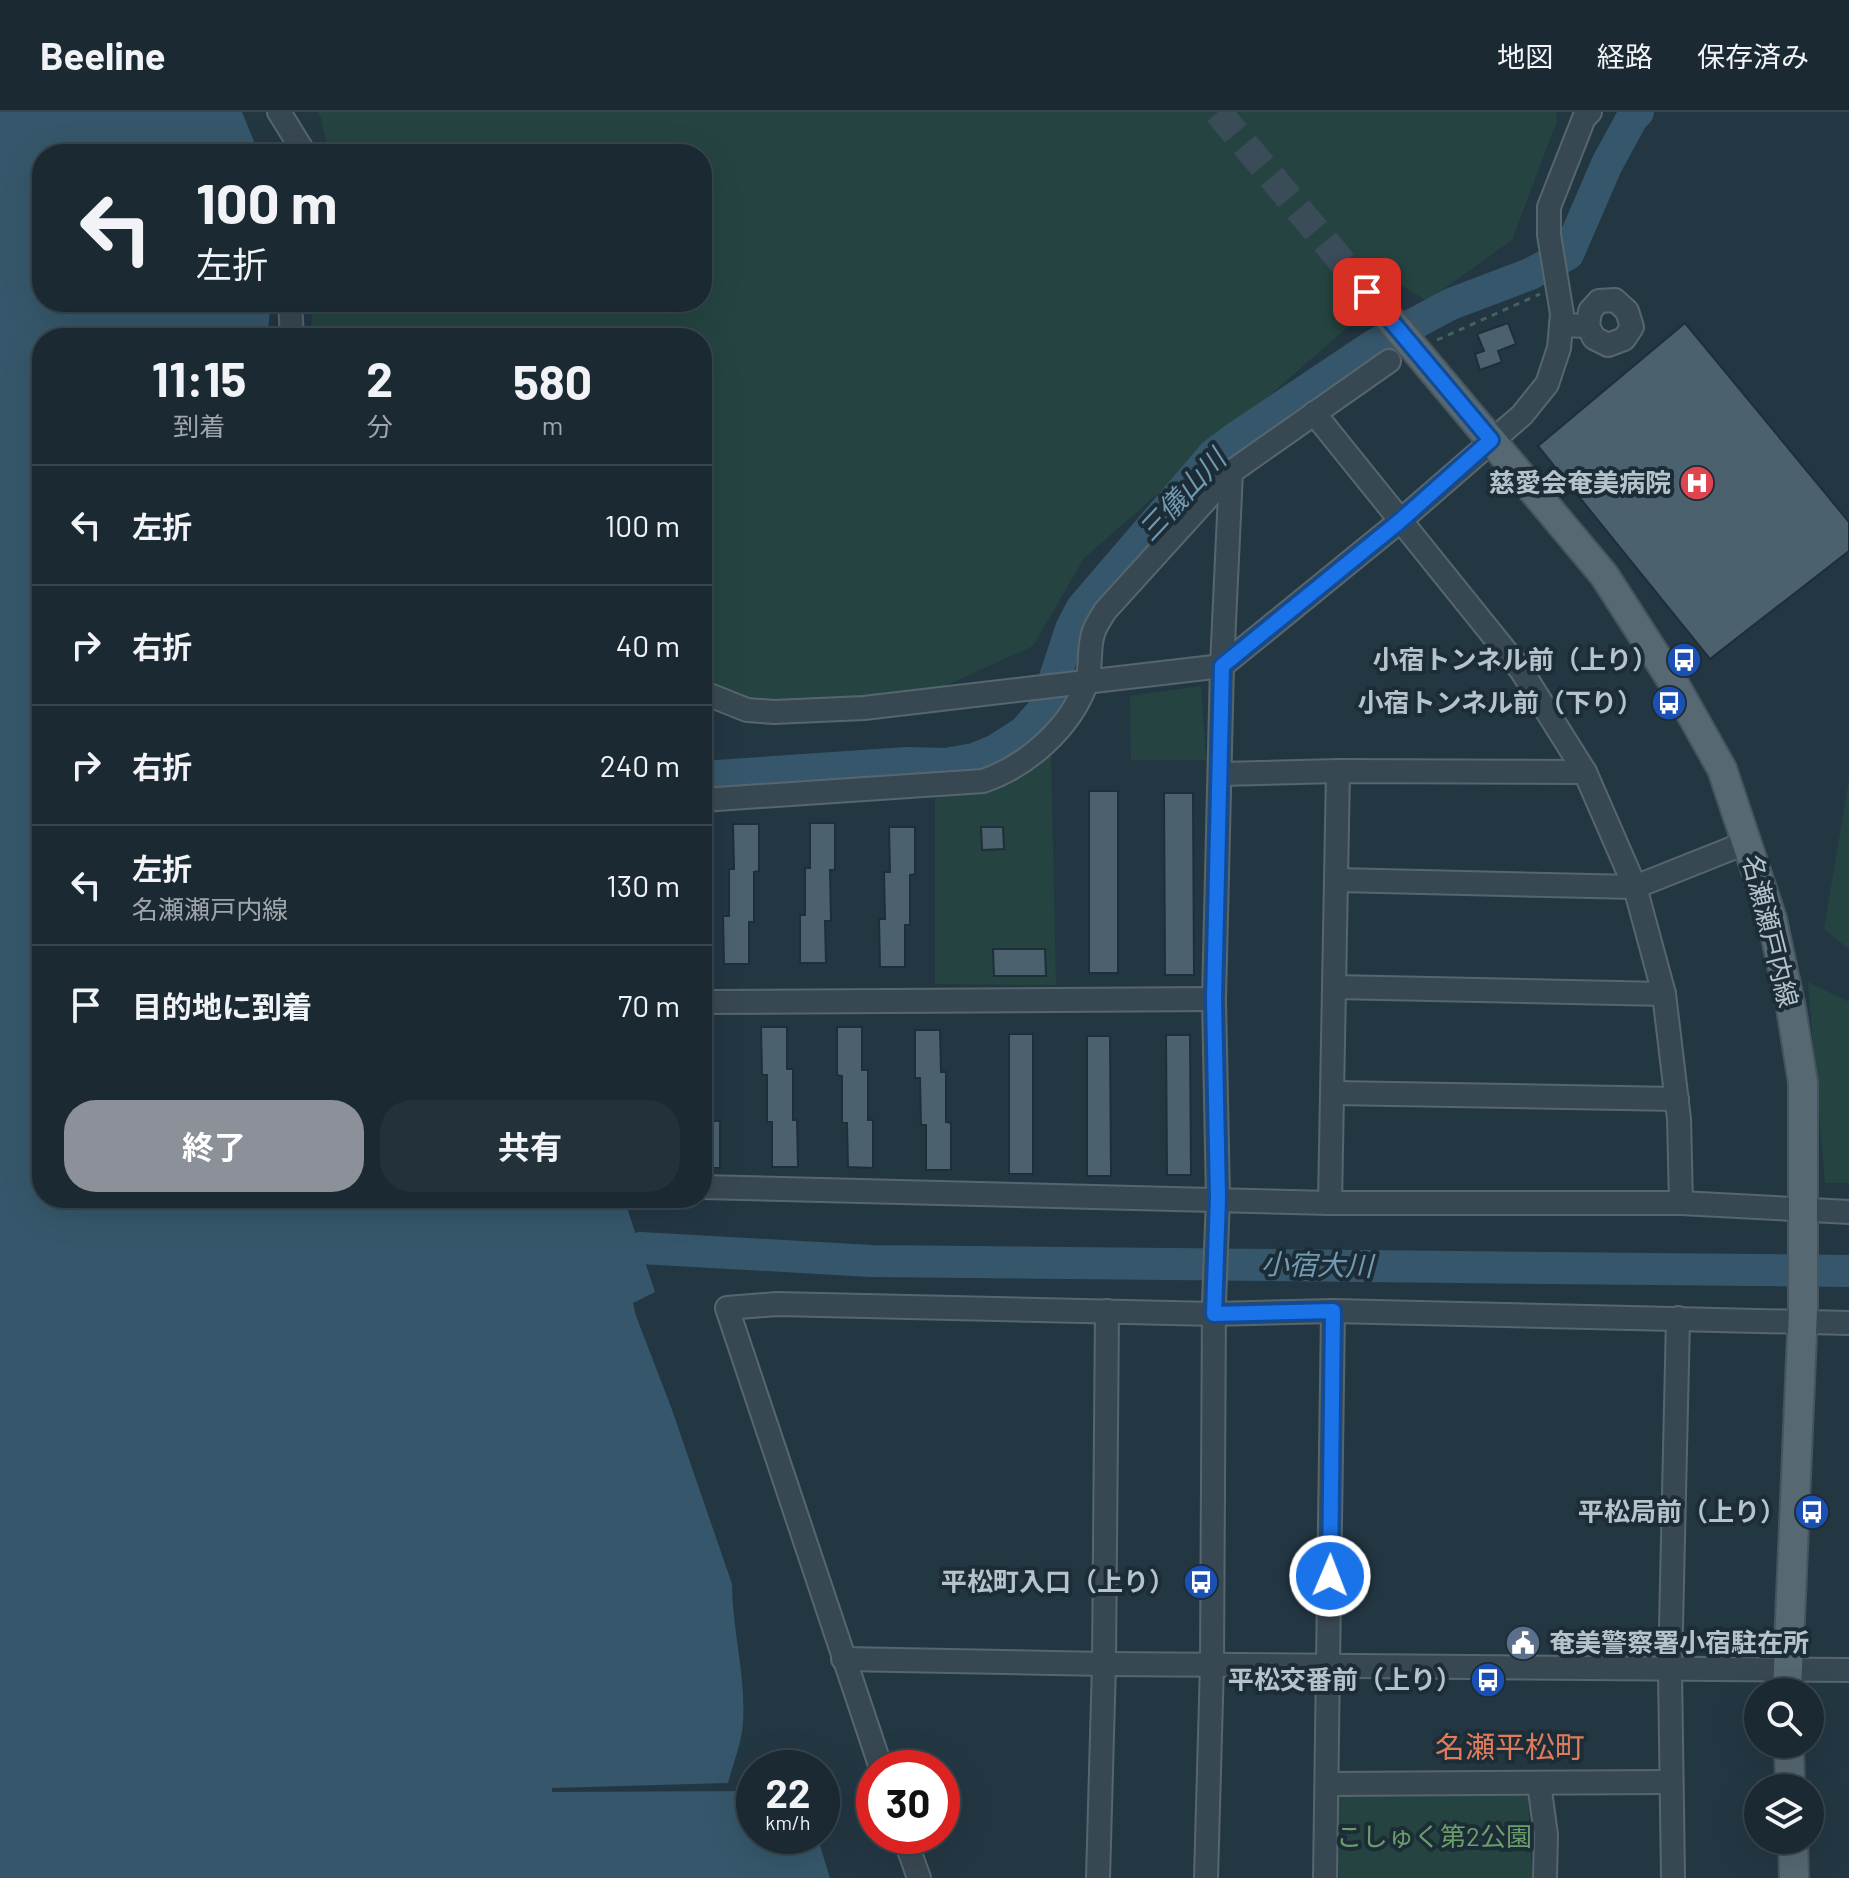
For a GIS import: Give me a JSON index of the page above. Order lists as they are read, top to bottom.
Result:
{
  "streets": {
    "main road": ["名瀬瀬戸内線"]
  },
  "districts": ["名瀬平松町"],
  "water": ["三儀山川", "小宿大川"],
  "parks": ["こしゅく第2公園"],
  "places": {
    "hospital": ["慈愛会奄美病院"],
    "bus stop": [
      "小宿トンネル前（上り）",
      "小宿トンネル前（下り）",
      "平松局前（上り）",
      "平松町入口（上り）",
      "平松交番前（上り）"
    ],
    "public building": ["奄美警察署小宿駐在所"]
  },
  "page": {
    "header": "Beeline",
    "nav": ["地図", "経路", "保存済み"],
    "turn": ["100 m", "左折"],
    "eta": [
      "11:15",
      "到着",
      "2",
      "分",
      "580",
      "m"
    ],
    "list": [
      {
        "name": "左折",
        "value": "100 m"
      },
      {
        "name": "右折",
        "value": "40 m"
      },
      {
        "name": "右折",
        "value": "240 m"
      },
      {
        "name": "左折",
        "note": "名瀬瀬戸内線",
        "value": "130 m"
      },
      {
        "name": "目的地に到着",
        "value": "70 m"
      }
    ],
    "buttons": ["終了", "共有"],
    "speed": "22 km/h",
    "limit": "30"
  }
}
